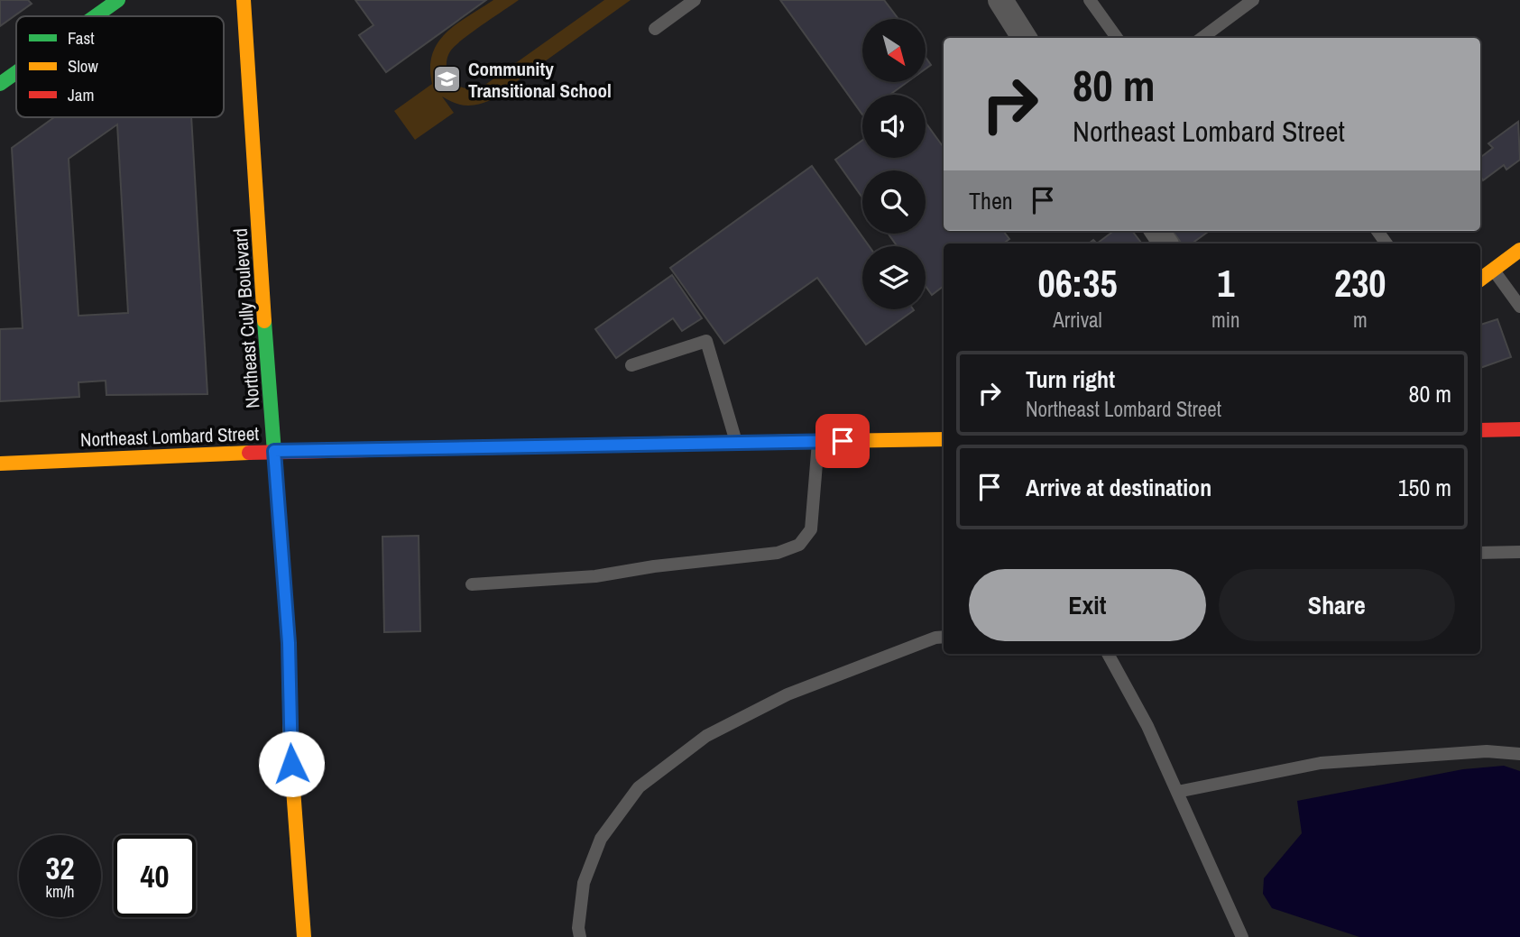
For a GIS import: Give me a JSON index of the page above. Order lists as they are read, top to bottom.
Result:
{
  "streets": {
    "main road": ["Northeast Cully Boulevard", "Northeast Lombard Street"]
  },
  "crossings": [
    ["Northeast Cully Boulevard", "Northeast Lombard Street"]
  ],
  "places": {
    "school or university": ["Community Transitional School"]
  },
  "legend": ["Fast", "Slow", "Jam"],
  "north": "bottom right",
  "page": {
    "turn": ["80 m", "Northeast Lombard Street"],
    "then": "Then",
    "eta": [
      "06:35",
      "Arrival",
      "1",
      "min",
      "230",
      "m"
    ],
    "list": [
      {
        "name": "Turn right",
        "note": "Northeast Lombard Street",
        "value": "80 m"
      },
      {
        "name": "Arrive at destination",
        "value": "150 m"
      }
    ],
    "buttons": ["Exit", "Share"],
    "speed": "32 km/h",
    "limit": "40"
  }
}
